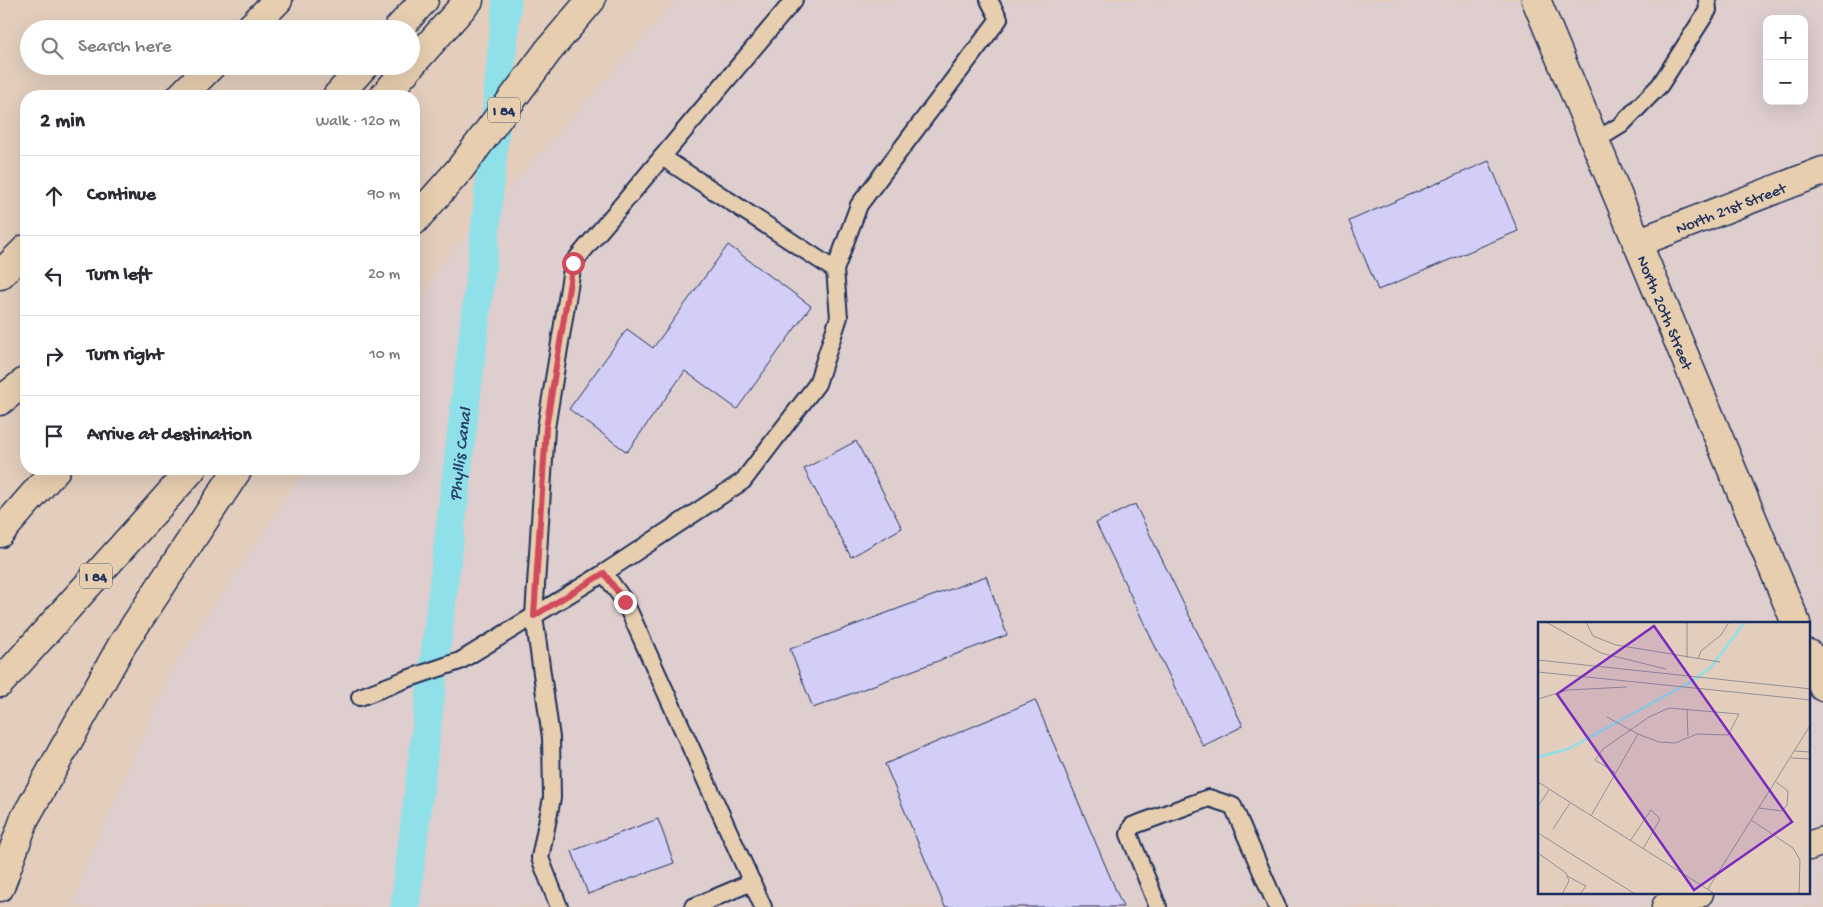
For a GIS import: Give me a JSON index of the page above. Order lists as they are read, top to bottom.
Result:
{
  "streets": {
    "main road": ["I 84", "North 21st Street", "North 20th Street"]
  },
  "crossings": [
    ["North 21st Street", "North 20th Street"]
  ],
  "water": ["Phyllis Canal"],
  "page": {
    "map_buttons": ["+", "−"],
    "search": "Search here",
    "heading": ["2 min", "Walk · 120 m"],
    "list": [
      ["Continue", "90 m"],
      ["Turn left", "20 m"],
      ["Turn right", "10 m"],
      "Arrive at destination"
    ]
  }
}
